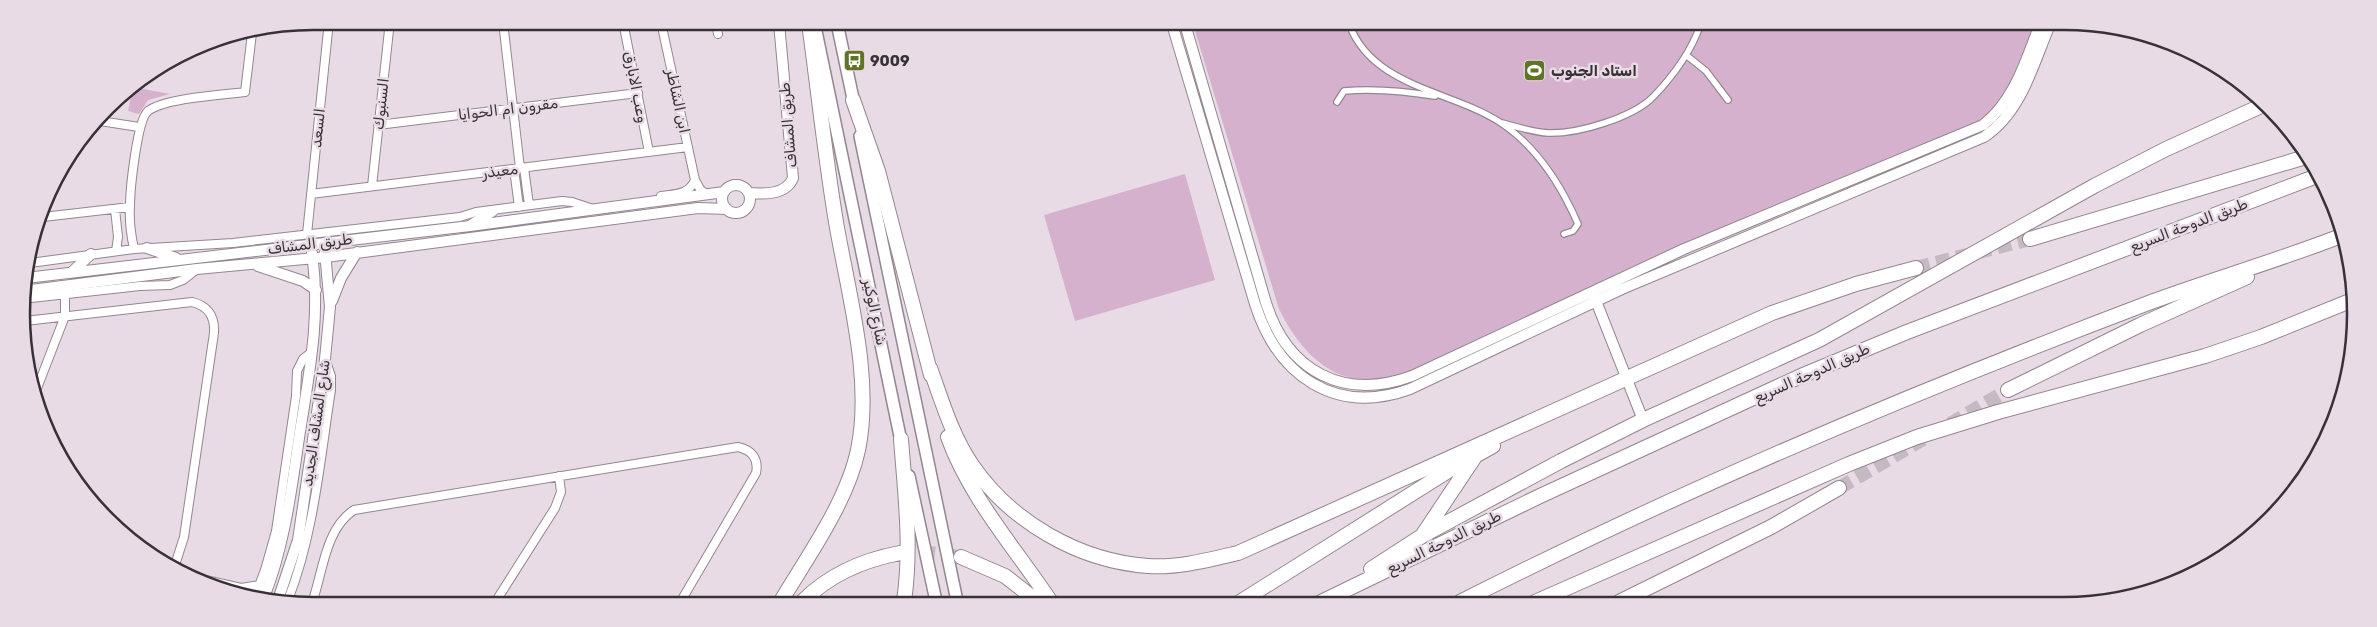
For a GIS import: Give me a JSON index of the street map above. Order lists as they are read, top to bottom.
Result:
{
  "streets": {
    "highway": ["طريق الدوحة السريع"],
    "main road": ["شارع الوكير"],
    "street": [
      "وعب الابارق",
      "ابن الشاطر",
      "السنبوك",
      "مقرون ام الحوايا",
      "طريق المشاف",
      "السعد",
      "معيذر",
      "شارع المشاف الجديد"
    ]
  },
  "crossings": [
    ["وعب الابارق", "مقرون ام الحوايا"],
    ["وعب الابارق", "معيذر"],
    ["ابن الشاطر", "طريق المشاف"],
    ["ابن الشاطر", "معيذر"],
    ["السنبوك", "مقرون ام الحوايا"],
    ["السنبوك", "معيذر"],
    ["طريق المشاف", "السعد"],
    ["طريق المشاف", "شارع المشاف الجديد"],
    ["السعد", "معيذر"],
    ["السعد", "شارع المشاف الجديد"]
  ],
  "places": {
    "bus stop": ["9009"],
    "sports": ["استاد الجنوب"]
  }
}
